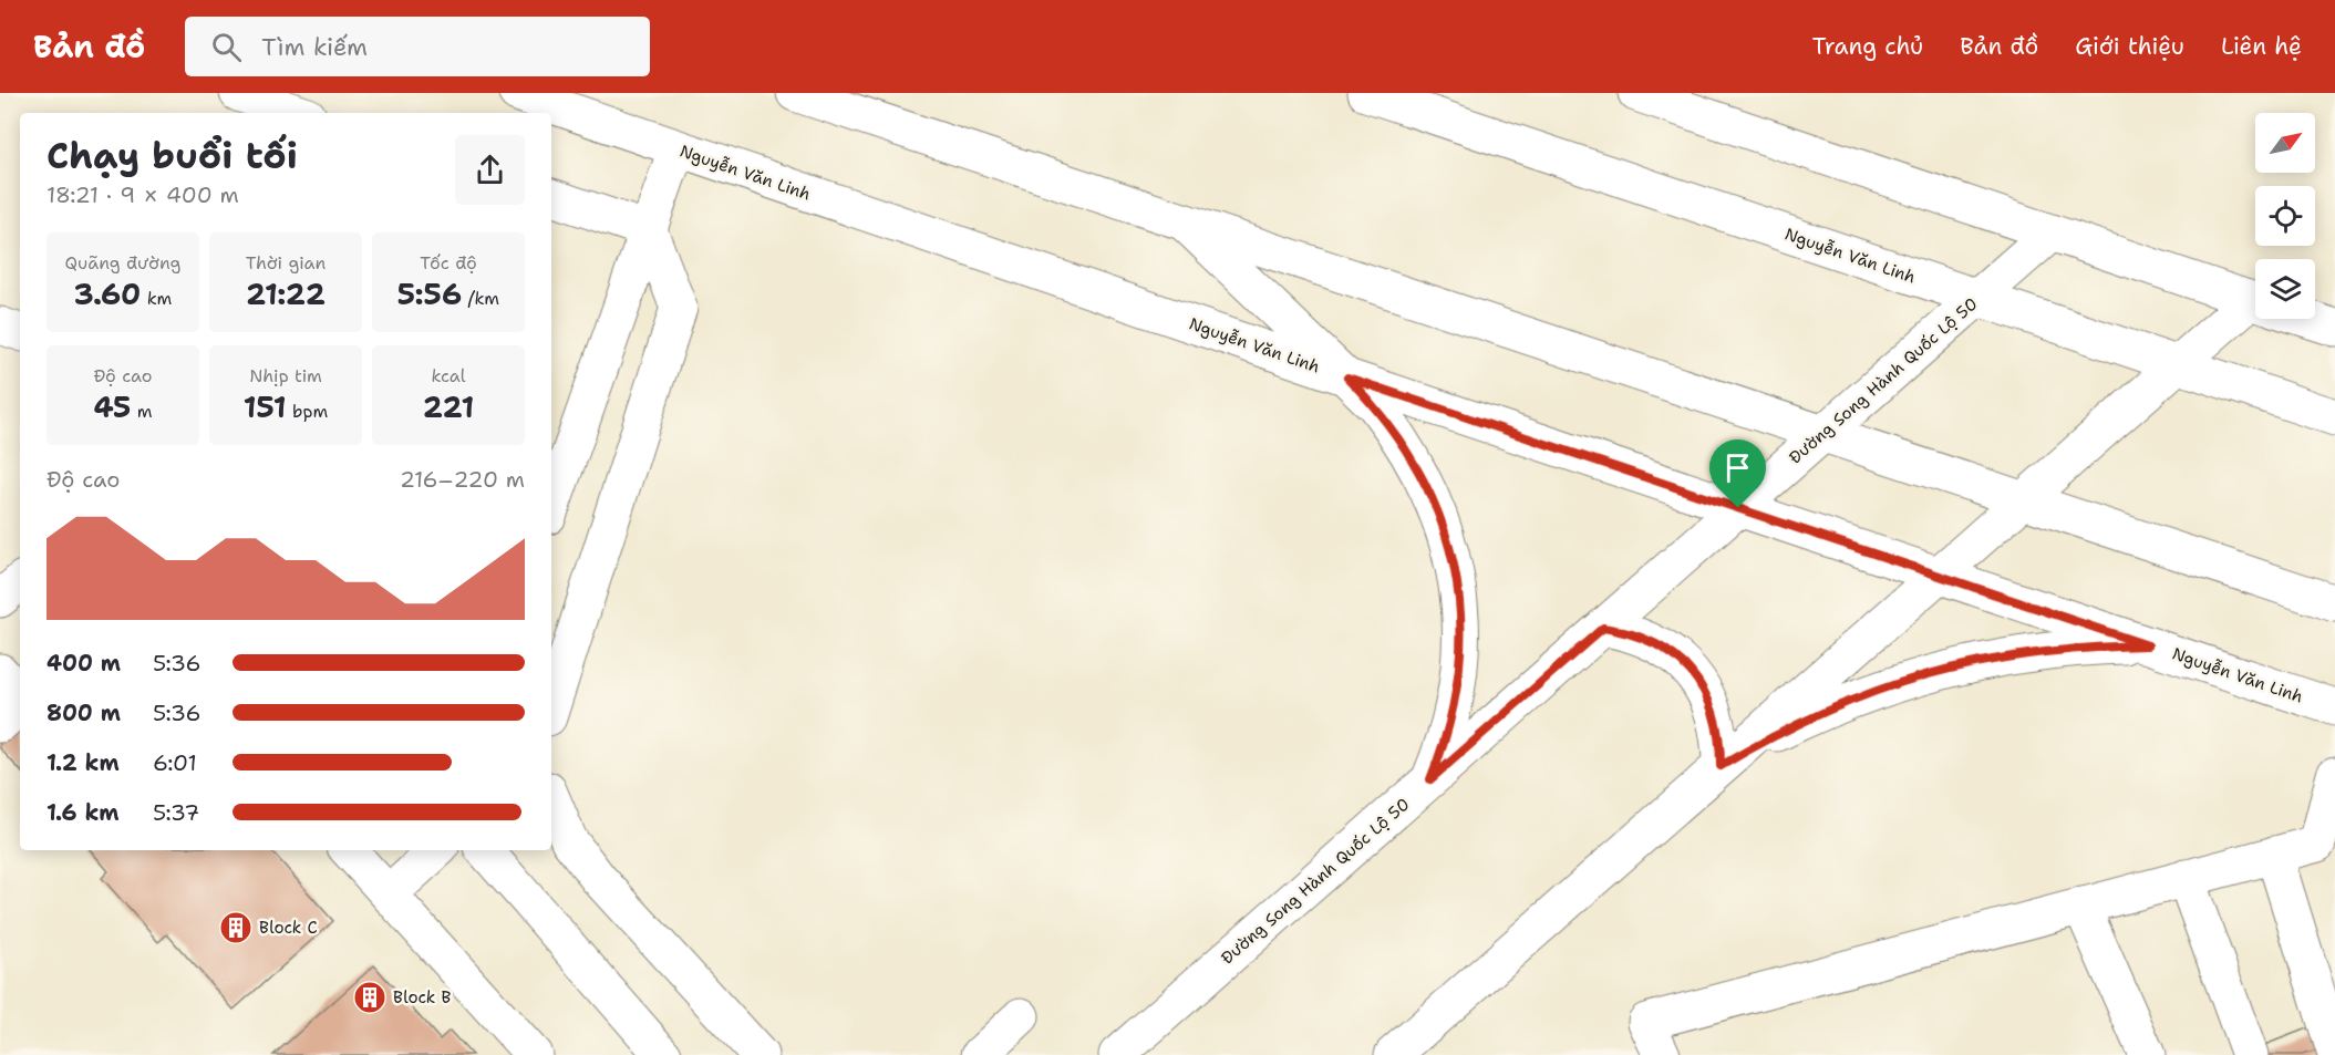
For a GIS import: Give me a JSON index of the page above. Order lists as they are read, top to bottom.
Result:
{
  "streets": {
    "main road": ["Nguyễn Văn Linh", "Đường Song Hành Quốc Lộ 50"]
  },
  "crossings": [
    ["Nguyễn Văn Linh", "Đường Song Hành Quốc Lộ 50"]
  ],
  "places": {
    "building": ["Block C", "Block B"]
  },
  "north": "top right",
  "page": {
    "header": "Bản đồ",
    "search": "Tìm kiếm",
    "nav": [
      "Trang chủ",
      "Bản đồ",
      "Giới thiệu",
      "Liên hệ"
    ],
    "heading": ["Chạy buổi tối", "18:21 · 9 × 400 m"],
    "stats": [
      ["Quãng đường", "3.60 km"],
      ["Thời gian", "21:22"],
      ["Tốc độ", "5:56 /km"],
      ["Độ cao", "45 m"],
      ["Nhịp tim", "151 bpm"],
      ["kcal", "221"]
    ],
    "chart": ["Độ cao", "216–220 m"],
    "list": [
      {
        "name": "400 m",
        "note": "5:36"
      },
      {
        "name": "800 m",
        "note": "5:36"
      },
      {
        "name": "1.2 km",
        "note": "6:01"
      },
      {
        "name": "1.6 km",
        "note": "5:37"
      }
    ]
  }
}
